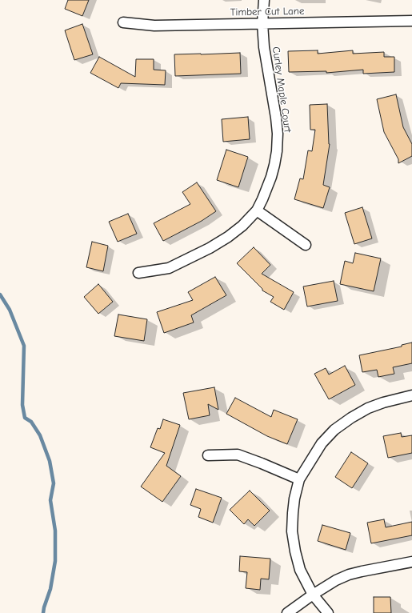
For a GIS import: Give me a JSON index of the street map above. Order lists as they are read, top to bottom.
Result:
{
  "streets": {
    "street": ["Timber Cut Lane", "Curley Maple Court"]
  },
  "crossings": [
    ["Timber Cut Lane", "Curley Maple Court"]
  ]
}
